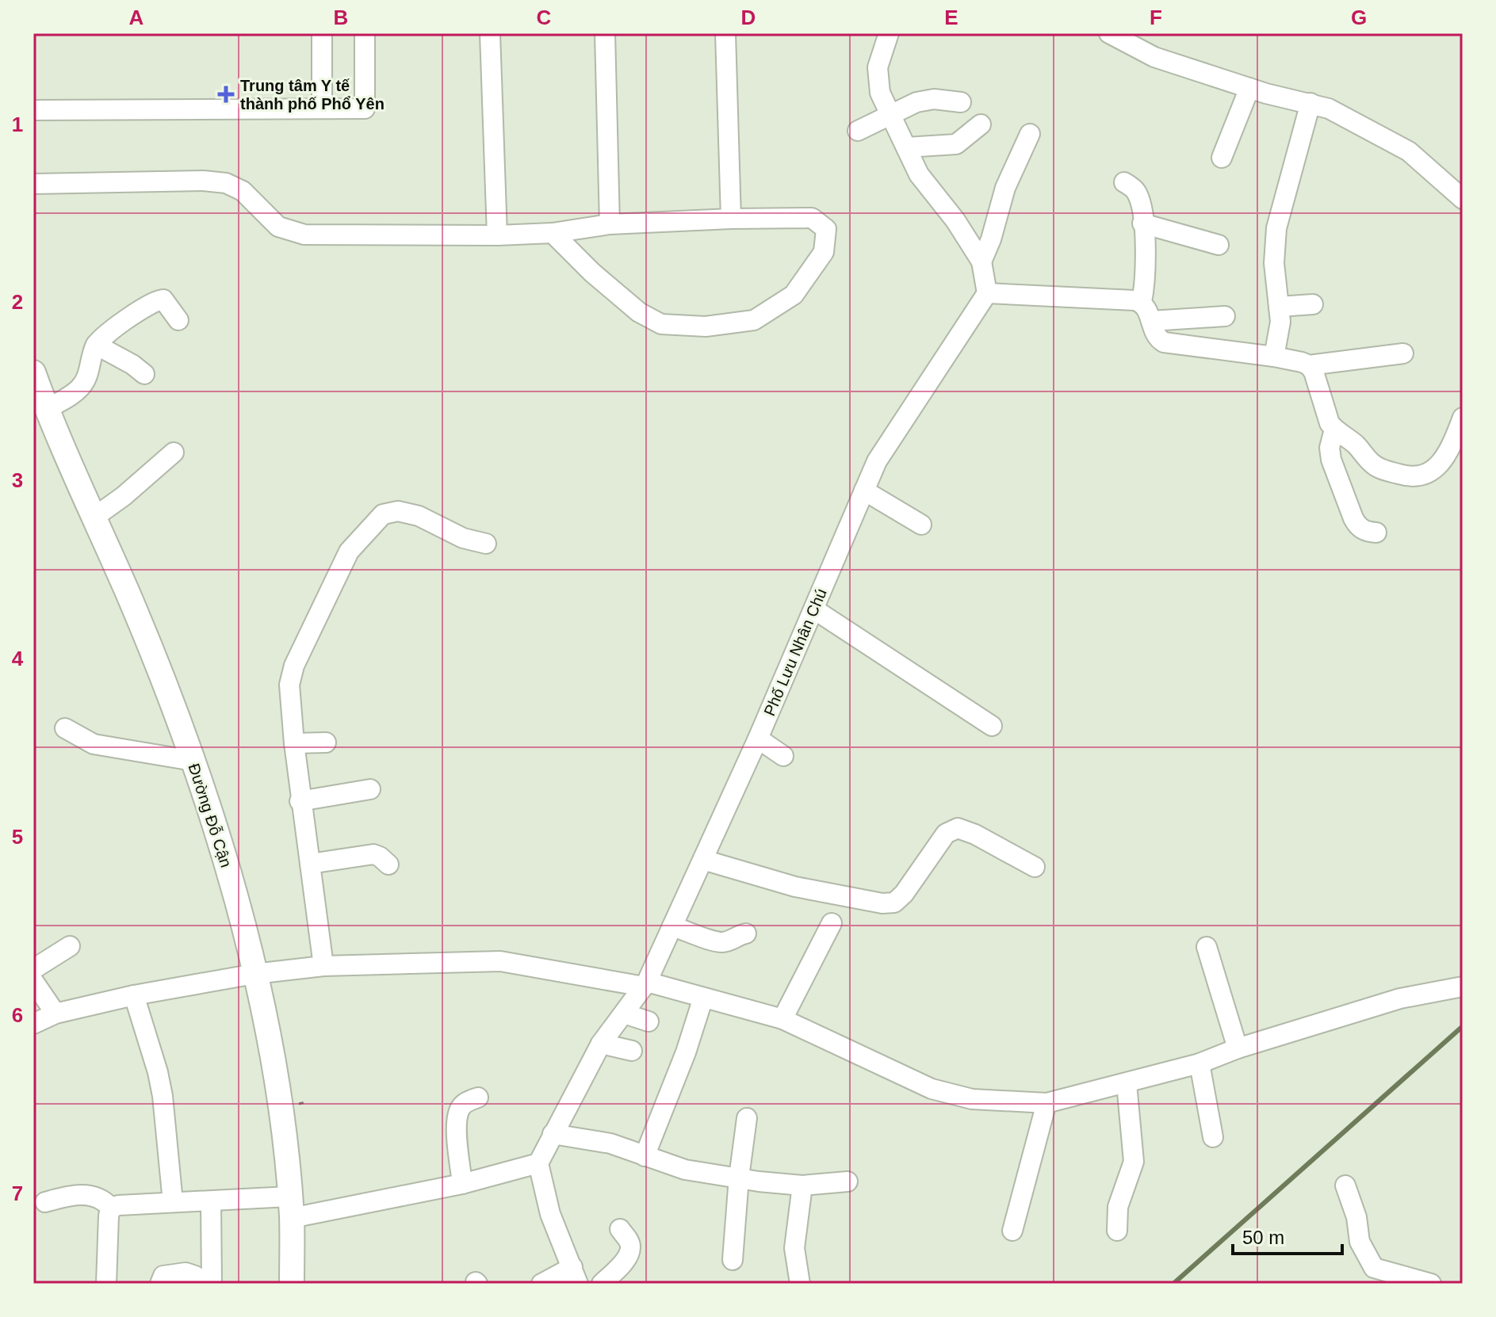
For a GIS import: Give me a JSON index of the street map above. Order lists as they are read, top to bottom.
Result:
{
  "streets": {
    "main road": ["Đường Đỗ Cận"],
    "street": ["Phố Lưu Nhân Chú"]
  },
  "places": {
    "health": ["Trung tâm Y tế thành phố Phổ Yên"]
  },
  "scale_bar": "50 m",
  "grid": {
    "columns": [
      "A",
      "B",
      "C",
      "D",
      "E",
      "F",
      "G"
    ],
    "rows": [
      "1",
      "2",
      "3",
      "4",
      "5",
      "6",
      "7"
    ]
  }
}
